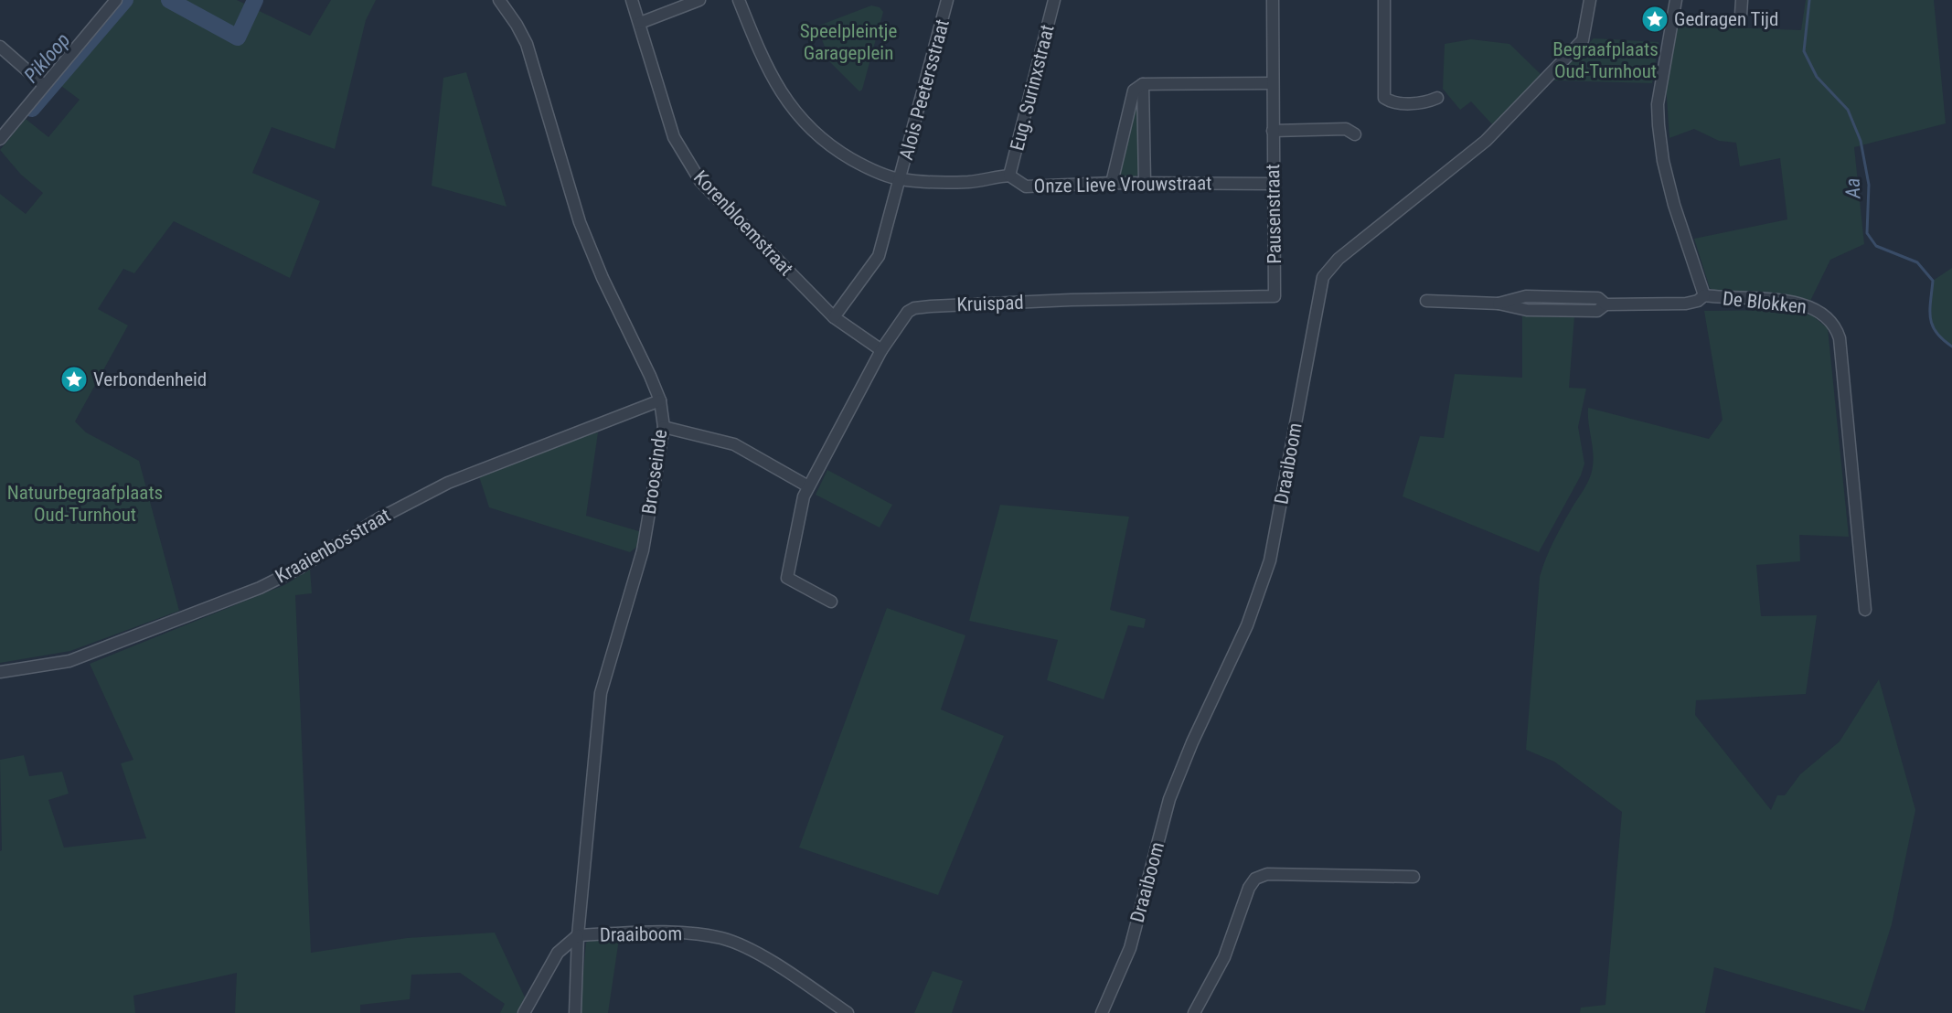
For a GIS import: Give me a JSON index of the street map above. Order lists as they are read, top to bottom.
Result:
{
  "streets": {
    "street": [
      "Eug. Surinxstraat",
      "Alois Peetersstraat",
      "Onze Lieve Vrouwstraat",
      "Pausenstraat",
      "Korenbloemstraat",
      "De Blokken",
      "Kruispad",
      "Draaiboom",
      "Brooseinde",
      "Kraaienbosstraat"
    ]
  },
  "crossings": [
    ["Eug. Surinxstraat", "Onze Lieve Vrouwstraat"],
    ["Alois Peetersstraat", "Onze Lieve Vrouwstraat"],
    ["Alois Peetersstraat", "Korenbloemstraat"],
    ["Onze Lieve Vrouwstraat", "Pausenstraat"],
    ["Pausenstraat", "Kruispad"],
    ["Korenbloemstraat", "Kruispad"],
    ["Draaiboom", "Brooseinde"],
    ["Brooseinde", "Kraaienbosstraat"]
  ],
  "water": ["Pikloop", "Aa"],
  "parks": ["Speelpleintje Garageplein", "Begraafplaats Oud-Turnhout", "Natuurbegraafplaats Oud-Turnhout"],
  "places": {
    "place": ["Gedragen Tijd", "Verbondenheid"]
  }
}
